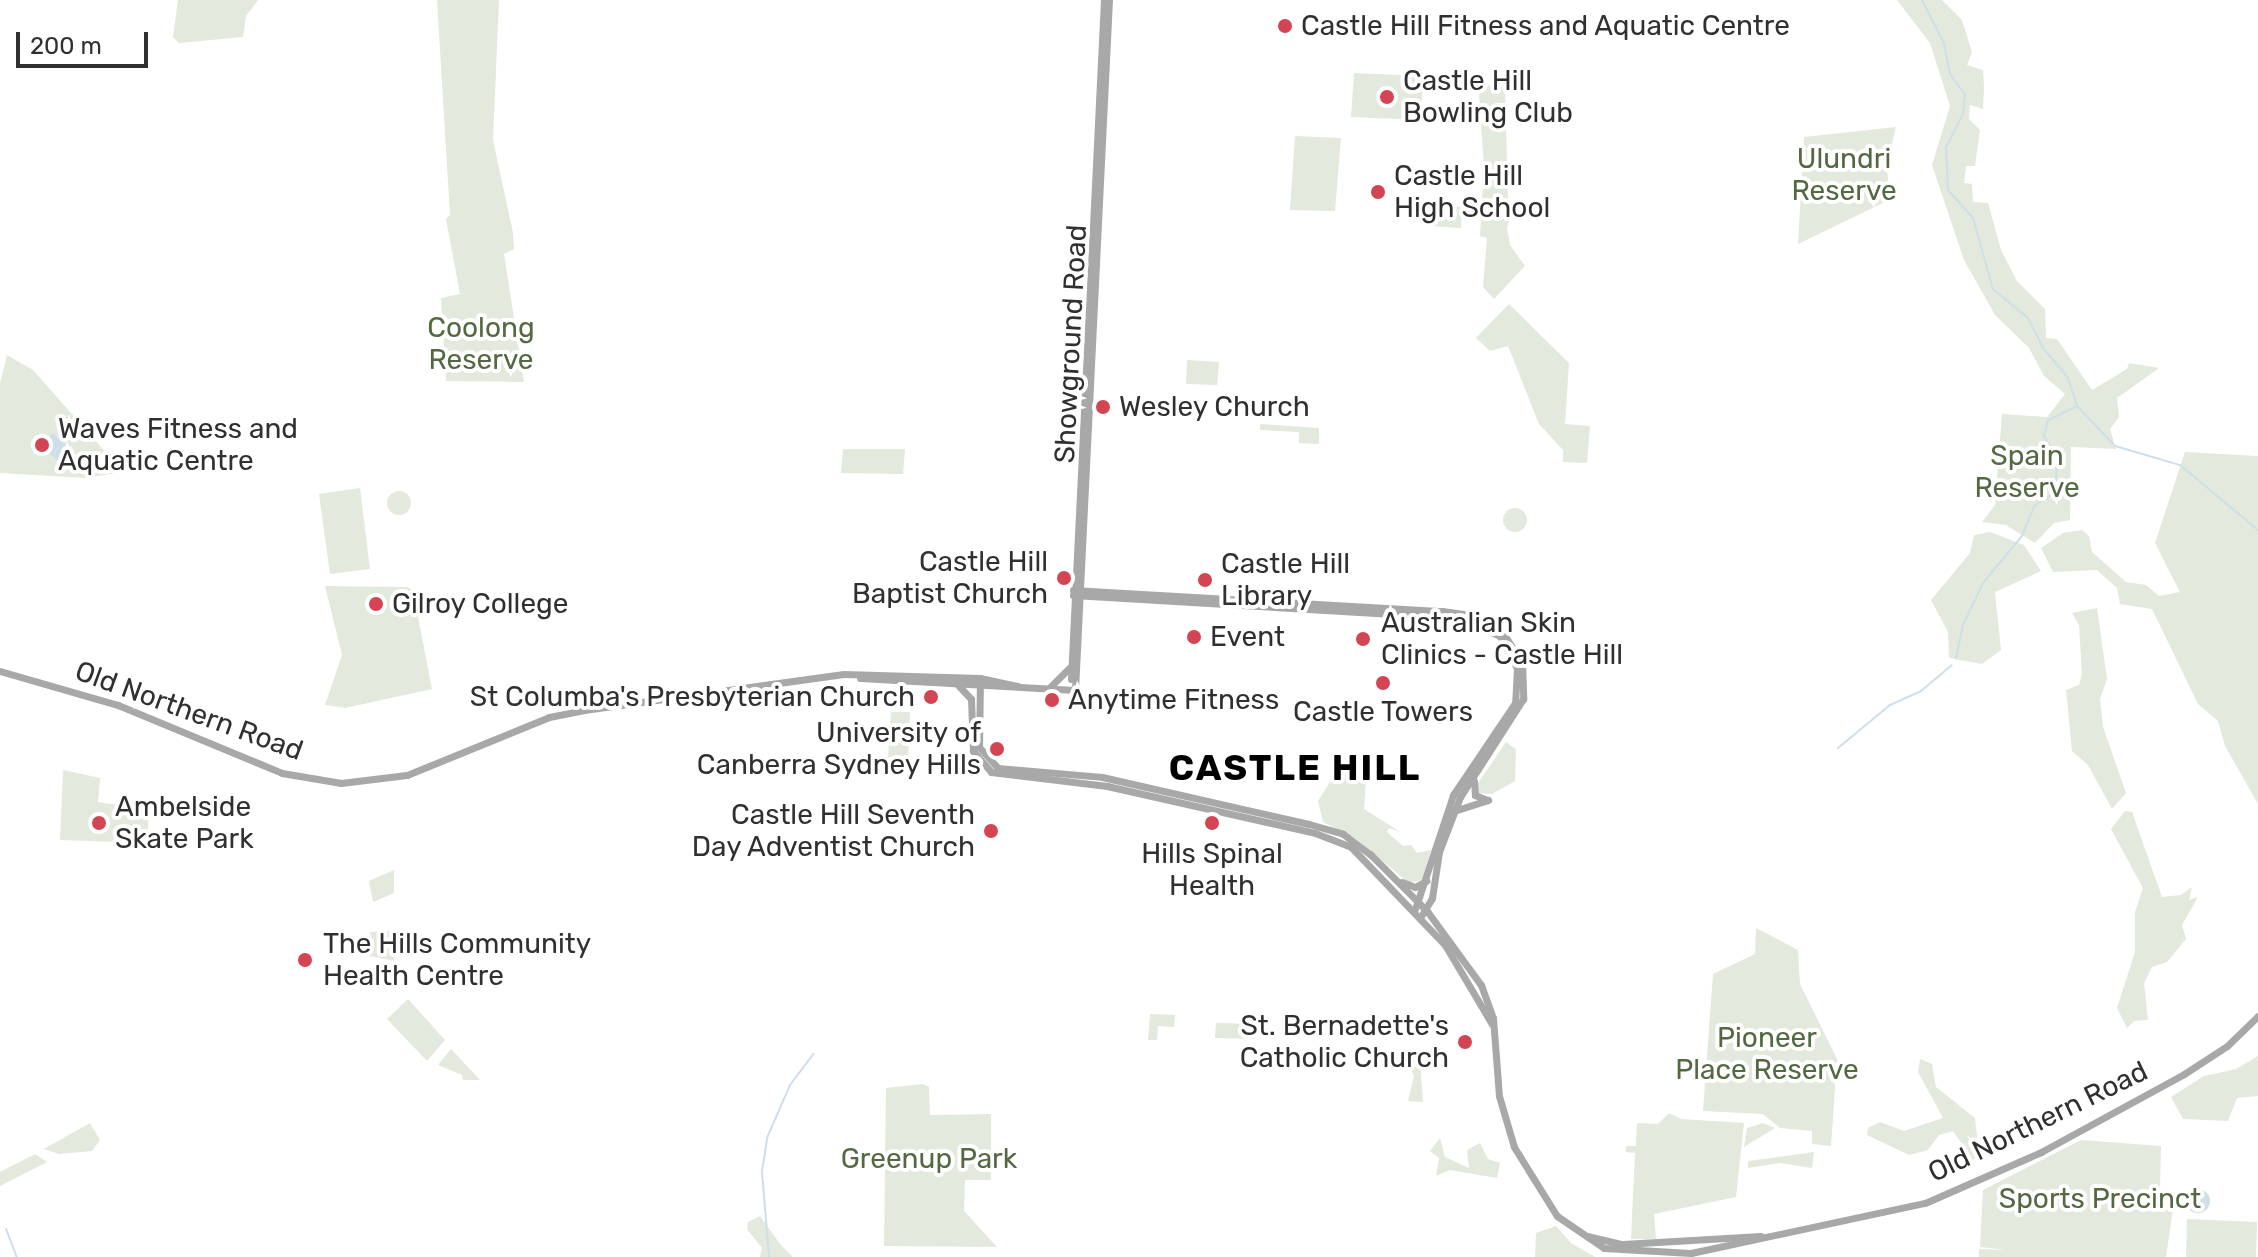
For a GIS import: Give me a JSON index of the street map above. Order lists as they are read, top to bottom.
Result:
{
  "streets": {
    "main road": ["Showground Road", "Old Northern Road"]
  },
  "crossings": [
    ["Showground Road", "Old Northern Road"]
  ],
  "districts": ["CASTLE HILL"],
  "parks": [
    "Ulundri Reserve",
    "Coolong Reserve",
    "Spain Reserve",
    "Pioneer Place Reserve",
    "Greenup Park",
    "Sports Precinct"
  ],
  "places": [
    "Castle Hill Fitness and Aquatic Centre",
    "Castle Hill Bowling Club",
    "Castle Hill High School",
    "Wesley Church",
    "Waves Fitness and Aquatic Centre",
    "Castle Hill Baptist Church",
    "Castle Hill Library",
    "Gilroy College",
    "Event",
    "Australian Skin Clinics - Castle Hill",
    "Castle Towers",
    "St Columba's Presbyterian Church",
    "Anytime Fitness",
    "University of Canberra Sydney Hills",
    "Ambelside Skate Park",
    "Hills Spinal Health",
    "Castle Hill Seventh Day Adventist Church",
    "The Hills Community Health Centre",
    "St. Bernadette's Catholic Church"
  ],
  "scale_bar": "200 m"
}
